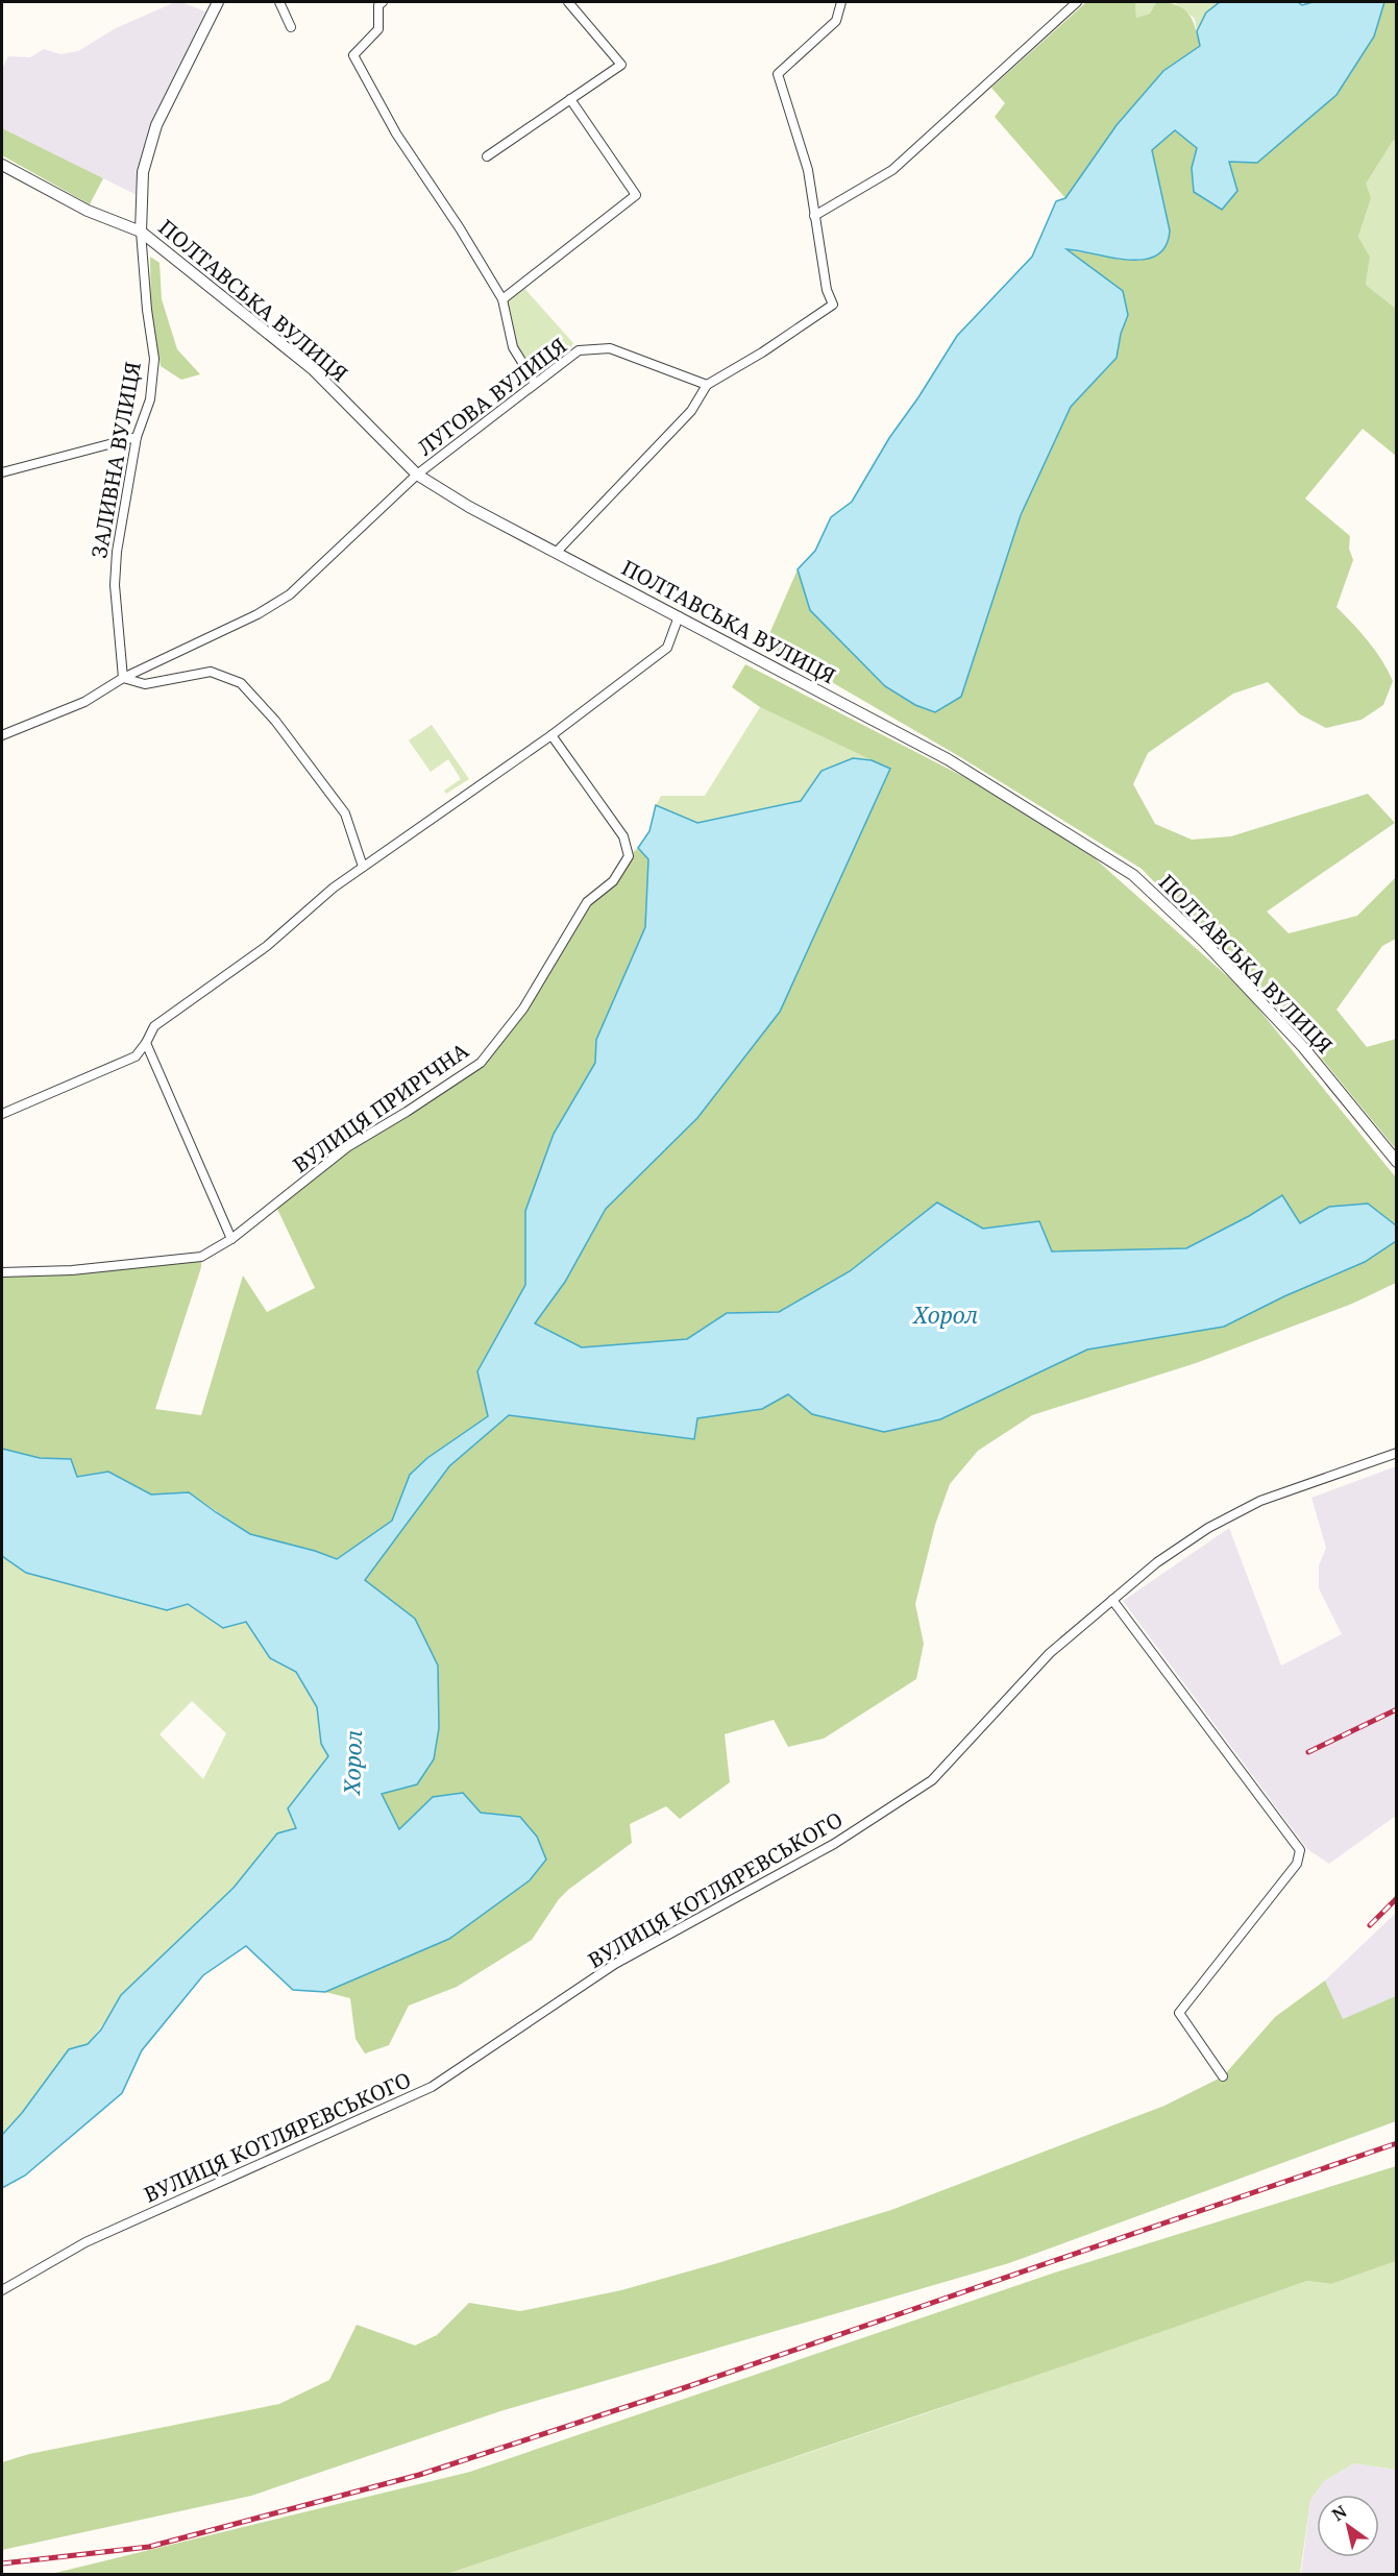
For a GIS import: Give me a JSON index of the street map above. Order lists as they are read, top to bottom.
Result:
{
  "streets": {
    "street": [
      "ПОЛТАВСЬКА ВУЛИЦЯ",
      "ЛУГОВА ВУЛИЦЯ",
      "ЗАЛИВНА ВУЛИЦЯ",
      "ВУЛИЦЯ ПРИРІЧНА",
      "ВУЛИЦЯ КОТЛЯРЕВСЬКОГО"
    ]
  },
  "crossings": [
    ["ПОЛТАВСЬКА ВУЛИЦЯ", "ЛУГОВА ВУЛИЦЯ"],
    ["ПОЛТАВСЬКА ВУЛИЦЯ", "ЗАЛИВНА ВУЛИЦЯ"],
    ["ЛУГОВА ВУЛИЦЯ", "ЗАЛИВНА ВУЛИЦЯ"]
  ],
  "water": ["Хорол"],
  "north": "top left"
}
